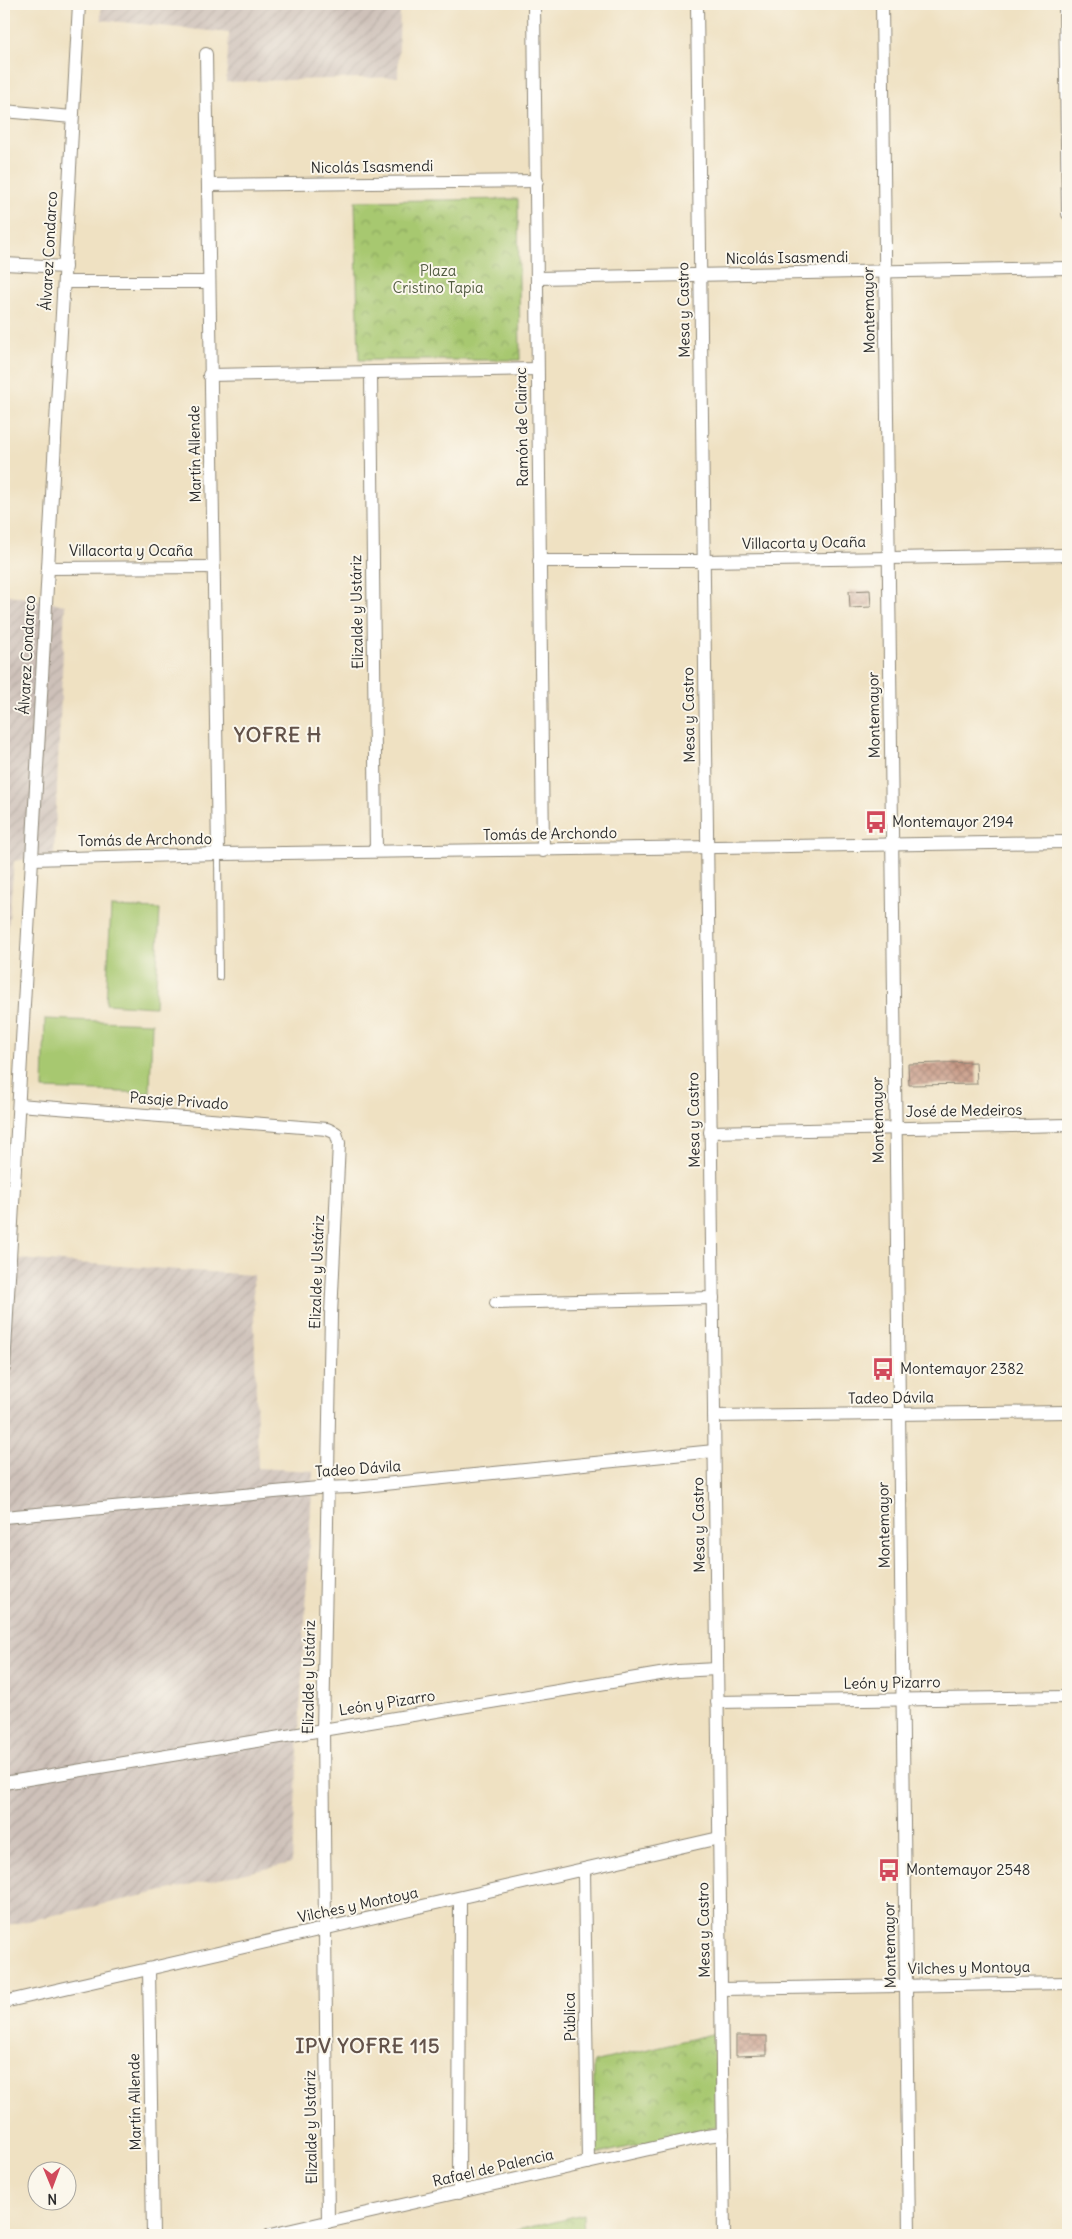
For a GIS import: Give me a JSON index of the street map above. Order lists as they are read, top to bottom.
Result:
{
  "streets": {
    "street": [
      "Nicolás Isasmendi",
      "Álvarez Condarco",
      "Mesa y Castro",
      "Montemayor",
      "Ramón de Clairac",
      "Martín Allende",
      "Villacorta y Ocaña",
      "Elizalde y Ustáriz",
      "Tomás de Archondo",
      "Pasaje Privado",
      "José de Medeiros",
      "Tadeo Dávila",
      "León y Pizarro",
      "Vilches y Montoya",
      "Pública",
      "Rafael de Palencia"
    ]
  },
  "crossings": [
    ["Nicolás Isasmendi", "Mesa y Castro"],
    ["Nicolás Isasmendi", "Montemayor"],
    ["Nicolás Isasmendi", "Ramón de Clairac"],
    ["Nicolás Isasmendi", "Martín Allende"],
    ["Álvarez Condarco", "Villacorta y Ocaña"],
    ["Álvarez Condarco", "Tomás de Archondo"],
    ["Álvarez Condarco", "Pasaje Privado"],
    ["Mesa y Castro", "Villacorta y Ocaña"],
    ["Mesa y Castro", "Tomás de Archondo"],
    ["Mesa y Castro", "José de Medeiros"],
    ["Mesa y Castro", "Tadeo Dávila"],
    ["Mesa y Castro", "León y Pizarro"],
    ["Mesa y Castro", "Vilches y Montoya"],
    ["Mesa y Castro", "Rafael de Palencia"],
    ["Montemayor", "Villacorta y Ocaña"],
    ["Montemayor", "Tomás de Archondo"],
    ["Montemayor", "José de Medeiros"],
    ["Montemayor", "Tadeo Dávila"],
    ["Montemayor", "León y Pizarro"],
    ["Montemayor", "Vilches y Montoya"],
    ["Ramón de Clairac", "Villacorta y Ocaña"],
    ["Ramón de Clairac", "Tomás de Archondo"],
    ["Martín Allende", "Villacorta y Ocaña"],
    ["Martín Allende", "Tomás de Archondo"],
    ["Martín Allende", "Vilches y Montoya"],
    ["Elizalde y Ustáriz", "Tomás de Archondo"],
    ["Elizalde y Ustáriz", "Pasaje Privado"],
    ["Elizalde y Ustáriz", "Tadeo Dávila"],
    ["Elizalde y Ustáriz", "León y Pizarro"],
    ["Elizalde y Ustáriz", "Vilches y Montoya"],
    ["Elizalde y Ustáriz", "Rafael de Palencia"],
    ["Vilches y Montoya", "Pública"],
    ["Pública", "Rafael de Palencia"]
  ],
  "districts": ["YOFRE H", "IPV YOFRE 115"],
  "parks": ["Plaza Cristino Tapia"],
  "places": {
    "bus stop": ["Montemayor 2194", "Montemayor 2382", "Montemayor 2548"]
  },
  "north": "bottom"
}
